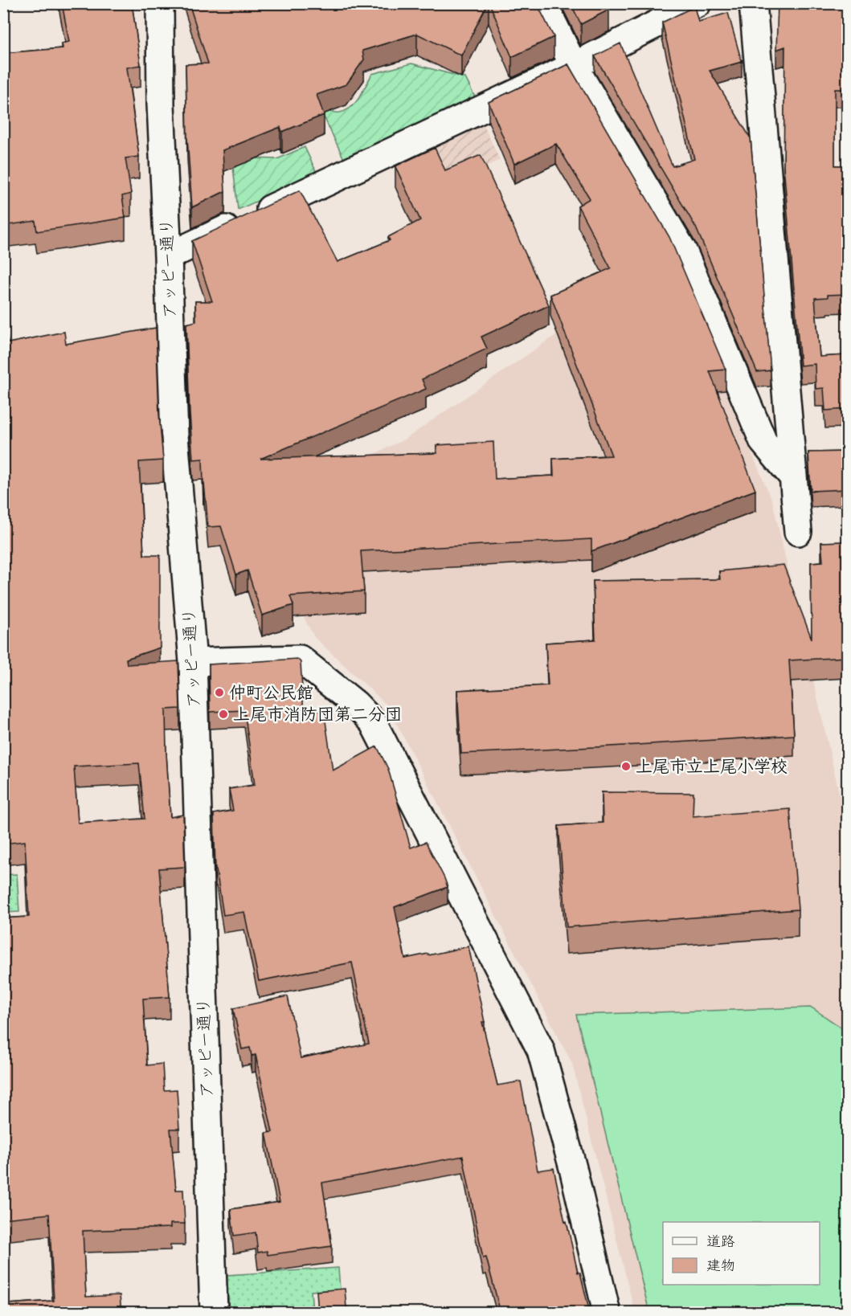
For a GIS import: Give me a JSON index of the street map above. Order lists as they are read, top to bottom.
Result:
{
  "streets": {
    "street": ["アッピー通り"]
  },
  "places": ["仲町公民館", "上尾市消防団第二分団", "上尾市立上尾小学校"],
  "legend": ["道路", "建物"]
}
